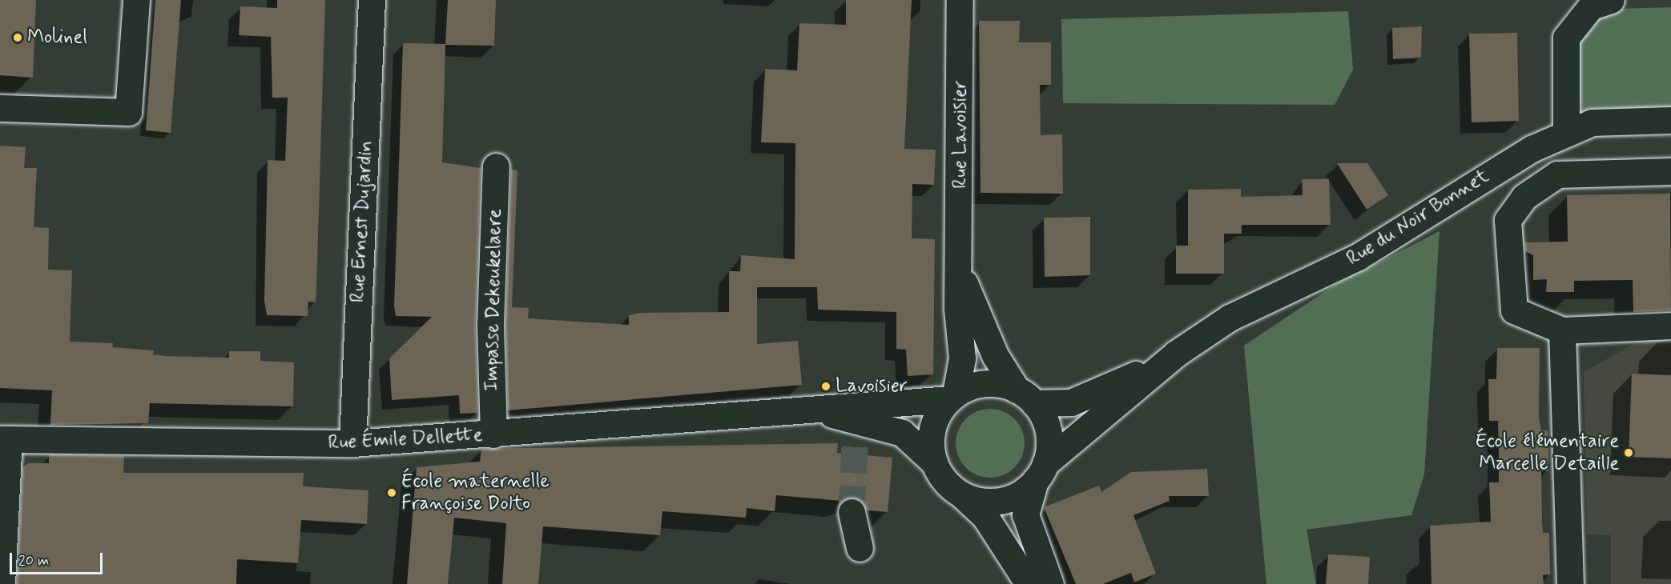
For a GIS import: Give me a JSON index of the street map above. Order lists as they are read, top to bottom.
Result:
{
  "streets": {
    "street": [
      "Rue Lavoisier",
      "Rue du Noir Bonnet",
      "Rue Ernest Dujardin",
      "Impasse Dekeukelaere",
      "Rue Émile Dellette"
    ]
  },
  "crossings": [
    ["Rue Lavoisier", "Rue du Noir Bonnet"],
    ["Rue Lavoisier", "Rue Émile Dellette"],
    ["Rue du Noir Bonnet", "Rue Émile Dellette"],
    ["Rue Ernest Dujardin", "Rue Émile Dellette"],
    ["Impasse Dekeukelaere", "Rue Émile Dellette"]
  ],
  "places": [
    "Molinel",
    "Lavoisier",
    "École élémentaire Marcelle Detaille",
    "École maternelle Françoise Dolto"
  ],
  "scale_bar": "20 m"
}
